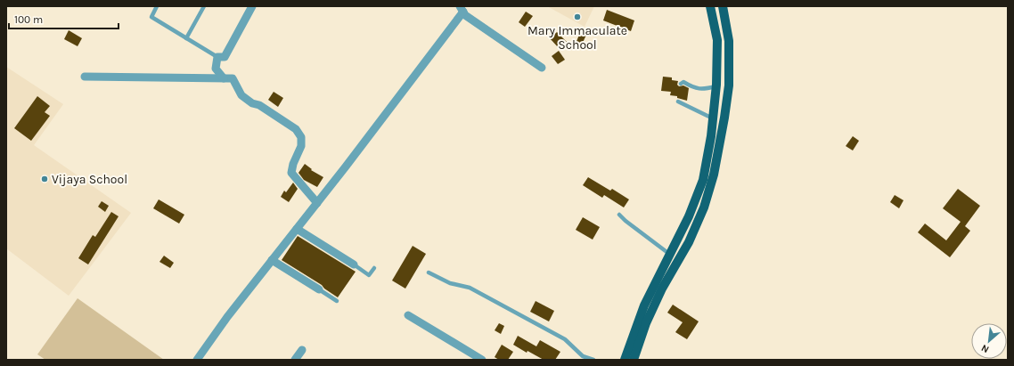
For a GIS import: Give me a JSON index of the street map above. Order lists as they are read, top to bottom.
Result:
{
  "places": ["Mary Immaculate School", "Vijaya School"],
  "scale_bar": "100 m",
  "north": "bottom left"
}
